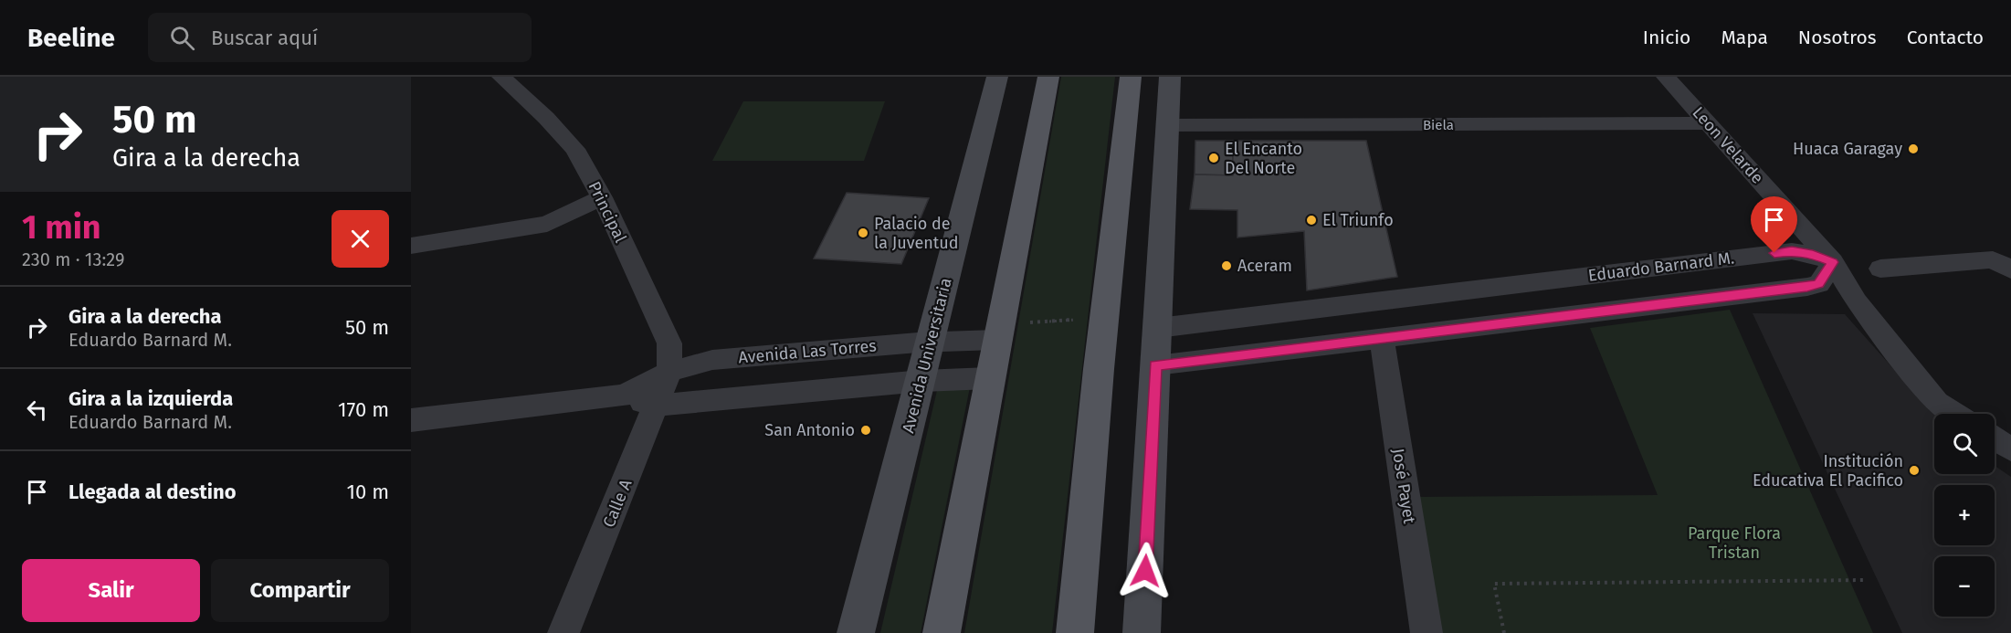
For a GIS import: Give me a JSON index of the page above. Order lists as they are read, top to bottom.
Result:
{
  "streets": {
    "main road": ["Avenida Universitaria"],
    "street": [
      "Biela",
      "Leon Velarde",
      "Principal",
      "Eduardo Barnard M.",
      "Avenida Las Torres",
      "José Payet",
      "Calle A"
    ]
  },
  "crossings": [
    ["Biela", "Leon Velarde"],
    ["Leon Velarde", "Eduardo Barnard M."],
    ["Principal", "Avenida Las Torres"],
    ["Principal", "Calle A"],
    ["Avenida Las Torres", "Avenida Universitaria"],
    ["Avenida Las Torres", "Calle A"]
  ],
  "parks": ["Parque Flora Tristan"],
  "places": [
    "Huaca Garagay",
    "El Encanto Del Norte",
    "El Triunfo",
    "Palacio de la Juventud",
    "Aceram",
    "San Antonio",
    "Institución Educativa El Pacifico"
  ],
  "page": {
    "header": "Beeline",
    "search": "Buscar aquí",
    "nav": [
      "Inicio",
      "Mapa",
      "Nosotros",
      "Contacto"
    ],
    "turn": ["50 m", "Gira a la derecha"],
    "heading": ["1 min", "230 m · 13:29"],
    "list": [
      {
        "name": "Gira a la derecha",
        "note": "Eduardo Barnard M.",
        "value": "50 m"
      },
      {
        "name": "Gira a la izquierda",
        "note": "Eduardo Barnard M.",
        "value": "170 m"
      },
      {
        "name": "Llegada al destino",
        "value": "10 m"
      }
    ],
    "map_buttons": ["+", "−"],
    "buttons": ["Salir", "Compartir"]
  }
}
